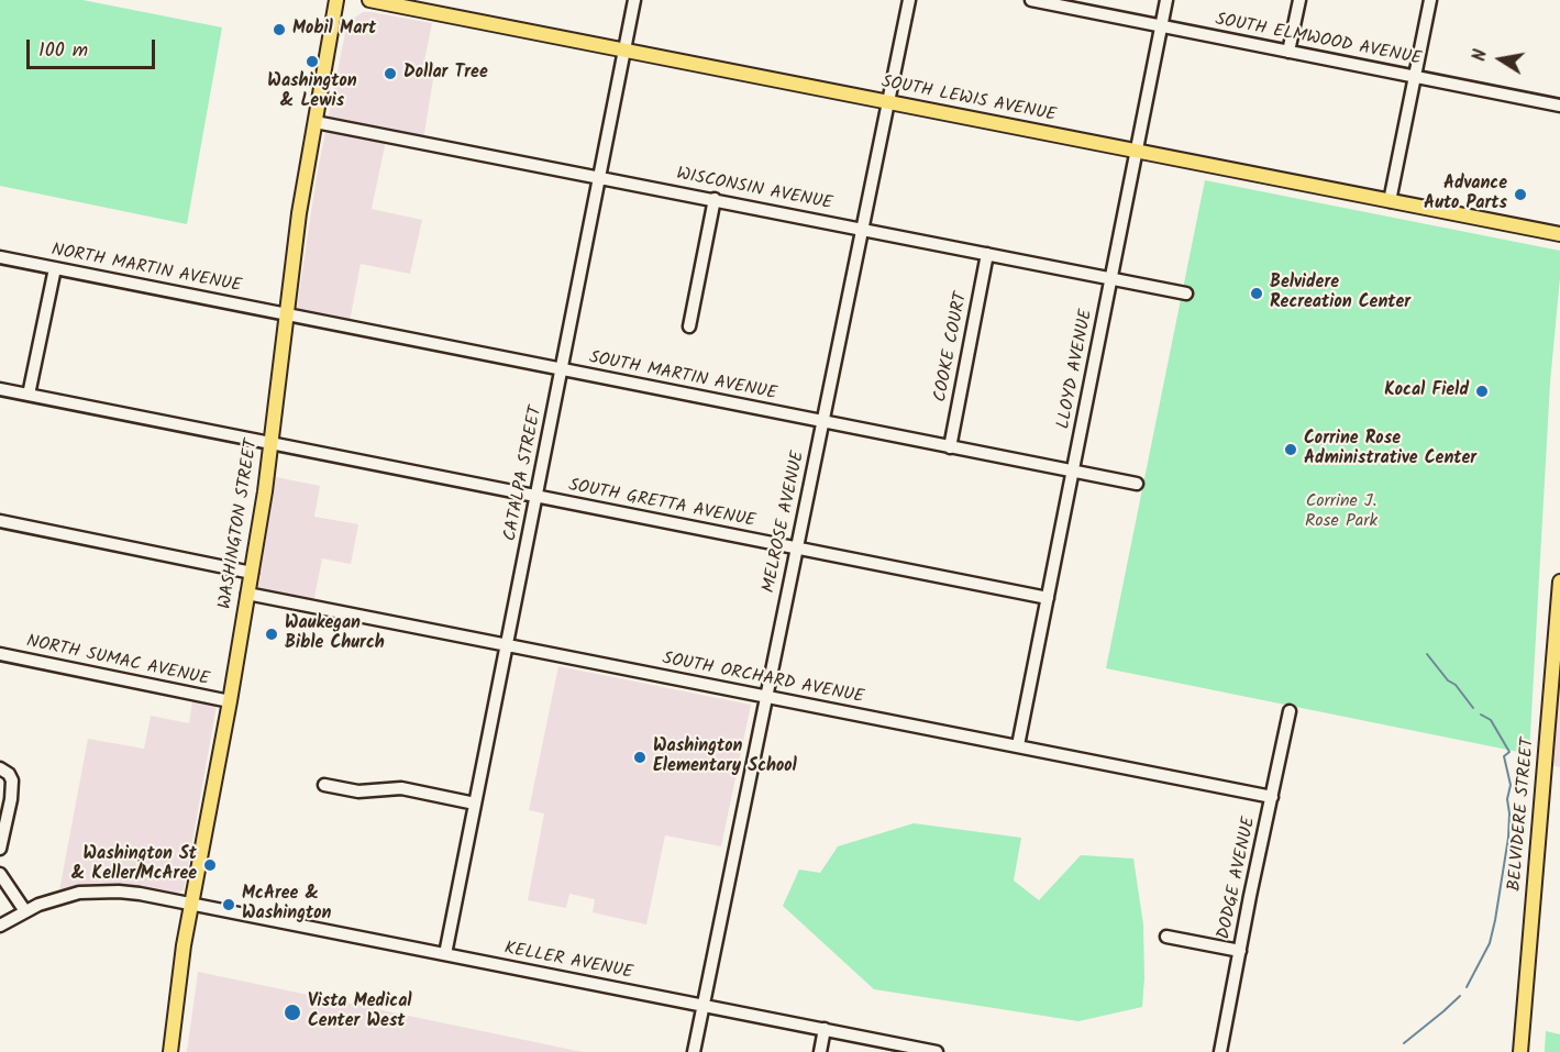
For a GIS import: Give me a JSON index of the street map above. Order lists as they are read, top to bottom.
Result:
{
  "streets": {
    "main road": ["SOUTH LEWIS AVENUE", "WASHINGTON STREET", "BELVIDERE STREET"],
    "street": [
      "SOUTH ELMWOOD AVENUE",
      "WISCONSIN AVENUE",
      "NORTH MARTIN AVENUE",
      "COOKE COURT",
      "LLOYD AVENUE",
      "SOUTH MARTIN AVENUE",
      "CATALPA STREET",
      "SOUTH GRETTA AVENUE",
      "MELROSE AVENUE",
      "NORTH SUMAC AVENUE",
      "SOUTH ORCHARD AVENUE",
      "DODGE AVENUE",
      "KELLER AVENUE"
    ]
  },
  "crossings": [
    ["SOUTH ELMWOOD AVENUE", "LLOYD AVENUE"],
    ["SOUTH LEWIS AVENUE", "LLOYD AVENUE"],
    ["SOUTH LEWIS AVENUE", "CATALPA STREET"],
    ["SOUTH LEWIS AVENUE", "MELROSE AVENUE"],
    ["WISCONSIN AVENUE", "COOKE COURT"],
    ["WISCONSIN AVENUE", "LLOYD AVENUE"],
    ["WISCONSIN AVENUE", "CATALPA STREET"],
    ["WISCONSIN AVENUE", "MELROSE AVENUE"],
    ["WISCONSIN AVENUE", "WASHINGTON STREET"],
    ["NORTH MARTIN AVENUE", "SOUTH MARTIN AVENUE"],
    ["NORTH MARTIN AVENUE", "WASHINGTON STREET"],
    ["COOKE COURT", "SOUTH MARTIN AVENUE"],
    ["LLOYD AVENUE", "SOUTH MARTIN AVENUE"],
    ["LLOYD AVENUE", "SOUTH GRETTA AVENUE"],
    ["LLOYD AVENUE", "SOUTH ORCHARD AVENUE"],
    ["SOUTH MARTIN AVENUE", "CATALPA STREET"],
    ["SOUTH MARTIN AVENUE", "MELROSE AVENUE"],
    ["SOUTH MARTIN AVENUE", "WASHINGTON STREET"],
    ["CATALPA STREET", "SOUTH GRETTA AVENUE"],
    ["CATALPA STREET", "SOUTH ORCHARD AVENUE"],
    ["CATALPA STREET", "KELLER AVENUE"],
    ["SOUTH GRETTA AVENUE", "MELROSE AVENUE"],
    ["SOUTH GRETTA AVENUE", "WASHINGTON STREET"],
    ["MELROSE AVENUE", "SOUTH ORCHARD AVENUE"],
    ["MELROSE AVENUE", "KELLER AVENUE"],
    ["WASHINGTON STREET", "NORTH SUMAC AVENUE"],
    ["WASHINGTON STREET", "SOUTH ORCHARD AVENUE"],
    ["WASHINGTON STREET", "KELLER AVENUE"],
    ["SOUTH ORCHARD AVENUE", "DODGE AVENUE"]
  ],
  "parks": ["Corrine J. Rose Park"],
  "places": [
    "Mobil Mart",
    "Washington & Lewis",
    "Dollar Tree",
    "Advance Auto Parts",
    "Belvidere Recreation Center",
    "Kocal Field",
    "Corrine Rose Administrative Center",
    "Waukegan Bible Church",
    "Washington Elementary School",
    "Washington St & Keller/McAree",
    "McAree & Washington",
    "Vista Medical Center West"
  ],
  "scale_bar": "100 m",
  "north": "left"
}
